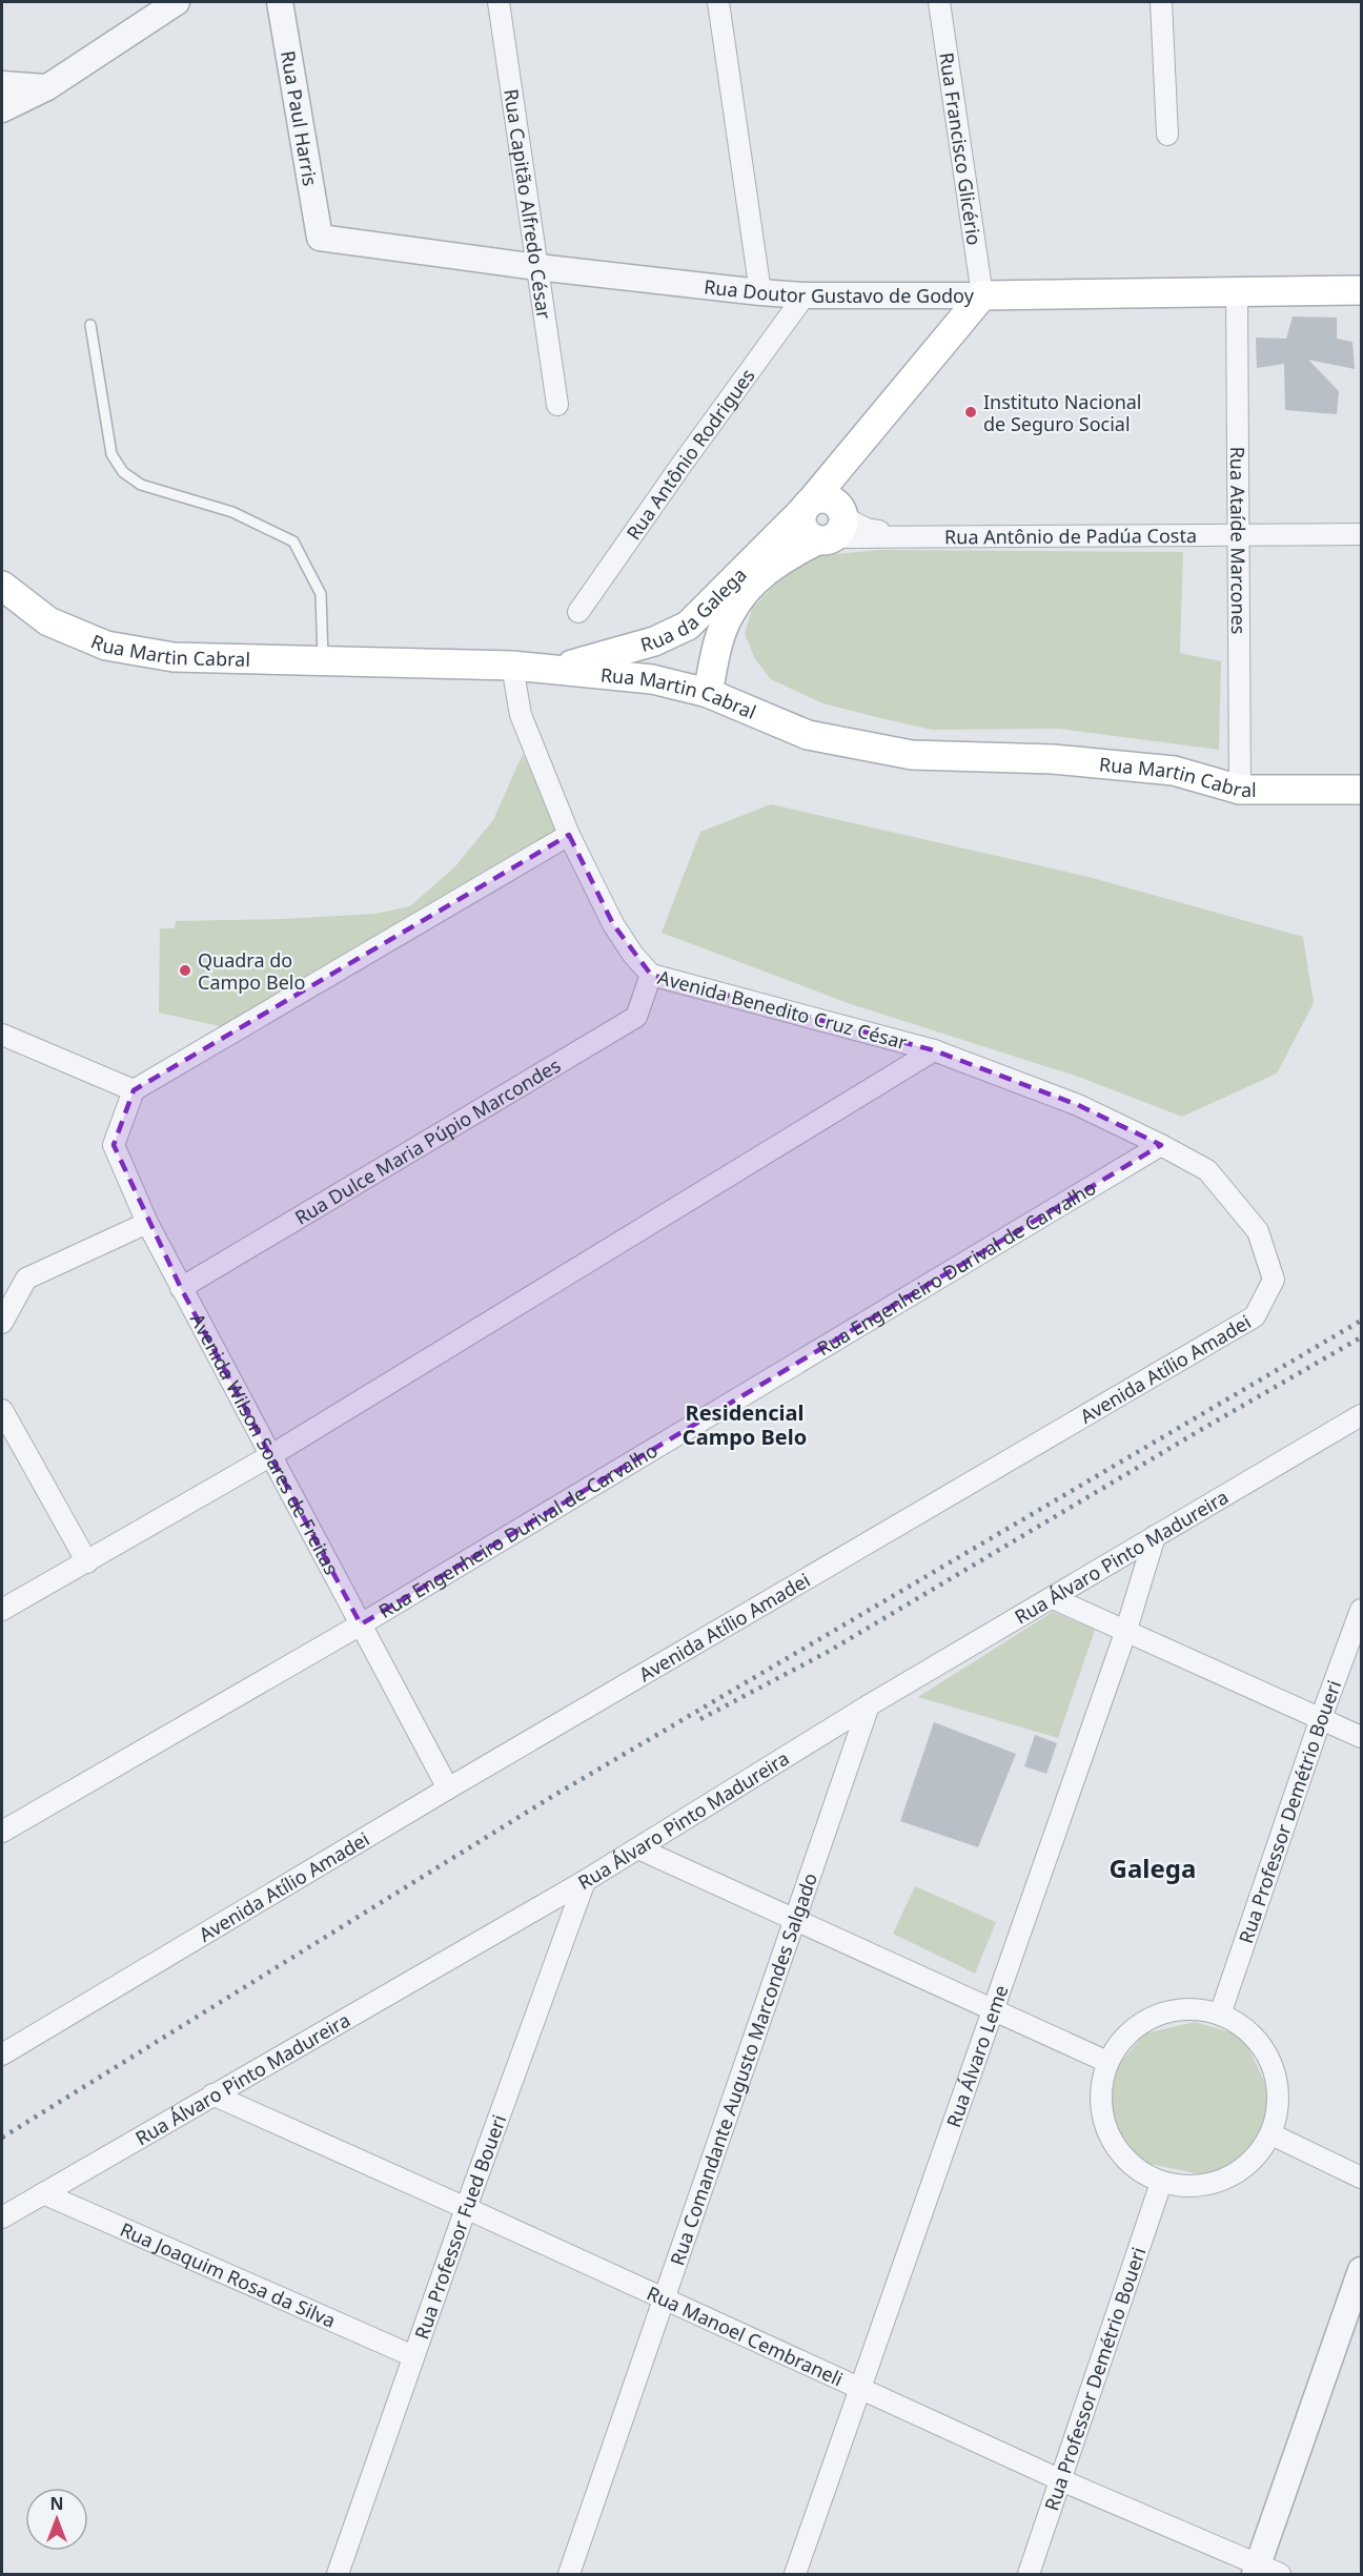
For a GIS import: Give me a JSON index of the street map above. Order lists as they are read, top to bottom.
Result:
{
  "streets": {
    "main road": ["Rua Doutor Gustavo de Godoy", "Rua da Galega", "Rua Martin Cabral"],
    "street": [
      "Rua Paul Harris",
      "Rua Francisco Glicério",
      "Rua Capitão Alfredo César",
      "Rua Antônio Rodrigues",
      "Rua Antônio de Padúa Costa",
      "Rua Ataíde Marcones",
      "Avenida Benedito Cruz César",
      "Rua Dulce Maria Púpio Marcondes",
      "Rua Engenheiro Durival de Carvalho",
      "Avenida Atílio Amadei",
      "Avenida Wilson Soares de Freitas",
      "Rua Álvaro Pinto Madureira",
      "Rua Professor Demétrio Boueri",
      "Rua Álvaro Leme",
      "Rua Comandante Augusto Marcondes Salgado",
      "Rua Professor Fued Boueri",
      "Rua Joaquim Rosa da Silva",
      "Rua Manoel Cembraneli"
    ]
  },
  "crossings": [
    ["Rua Paul Harris", "Rua Doutor Gustavo de Godoy"],
    ["Rua Francisco Glicério", "Rua Doutor Gustavo de Godoy"],
    ["Rua Francisco Glicério", "Rua da Galega"],
    ["Rua Capitão Alfredo César", "Rua Doutor Gustavo de Godoy"],
    ["Rua Doutor Gustavo de Godoy", "Rua Antônio Rodrigues"],
    ["Rua Doutor Gustavo de Godoy", "Rua Ataíde Marcones"],
    ["Rua Doutor Gustavo de Godoy", "Rua da Galega"],
    ["Rua Antônio de Padúa Costa", "Rua Ataíde Marcones"],
    ["Rua Antônio de Padúa Costa", "Rua da Galega"],
    ["Rua Ataíde Marcones", "Rua Martin Cabral"],
    ["Rua da Galega", "Rua Martin Cabral"],
    ["Rua Martin Cabral", "Avenida Benedito Cruz César"],
    ["Avenida Benedito Cruz César", "Rua Dulce Maria Púpio Marcondes"],
    ["Avenida Benedito Cruz César", "Rua Engenheiro Durival de Carvalho"],
    ["Avenida Benedito Cruz César", "Avenida Atílio Amadei"],
    ["Rua Dulce Maria Púpio Marcondes", "Avenida Wilson Soares de Freitas"],
    ["Rua Engenheiro Durival de Carvalho", "Avenida Atílio Amadei"],
    ["Rua Engenheiro Durival de Carvalho", "Avenida Wilson Soares de Freitas"],
    ["Avenida Atílio Amadei", "Avenida Wilson Soares de Freitas"],
    ["Rua Álvaro Pinto Madureira", "Rua Álvaro Leme"],
    ["Rua Álvaro Pinto Madureira", "Rua Comandante Augusto Marcondes Salgado"],
    ["Rua Álvaro Pinto Madureira", "Rua Professor Fued Boueri"],
    ["Rua Álvaro Pinto Madureira", "Rua Joaquim Rosa da Silva"],
    ["Rua Álvaro Pinto Madureira", "Rua Manoel Cembraneli"],
    ["Rua Professor Demétrio Boueri", "Rua Manoel Cembraneli"],
    ["Rua Álvaro Leme", "Rua Manoel Cembraneli"],
    ["Rua Comandante Augusto Marcondes Salgado", "Rua Manoel Cembraneli"],
    ["Rua Professor Fued Boueri", "Rua Joaquim Rosa da Silva"],
    ["Rua Professor Fued Boueri", "Rua Manoel Cembraneli"]
  ],
  "districts": ["Residencial Campo Belo", "Galega"],
  "places": ["Instituto Nacional de Seguro Social", "Quadra do Campo Belo"],
  "north": "top"
}
